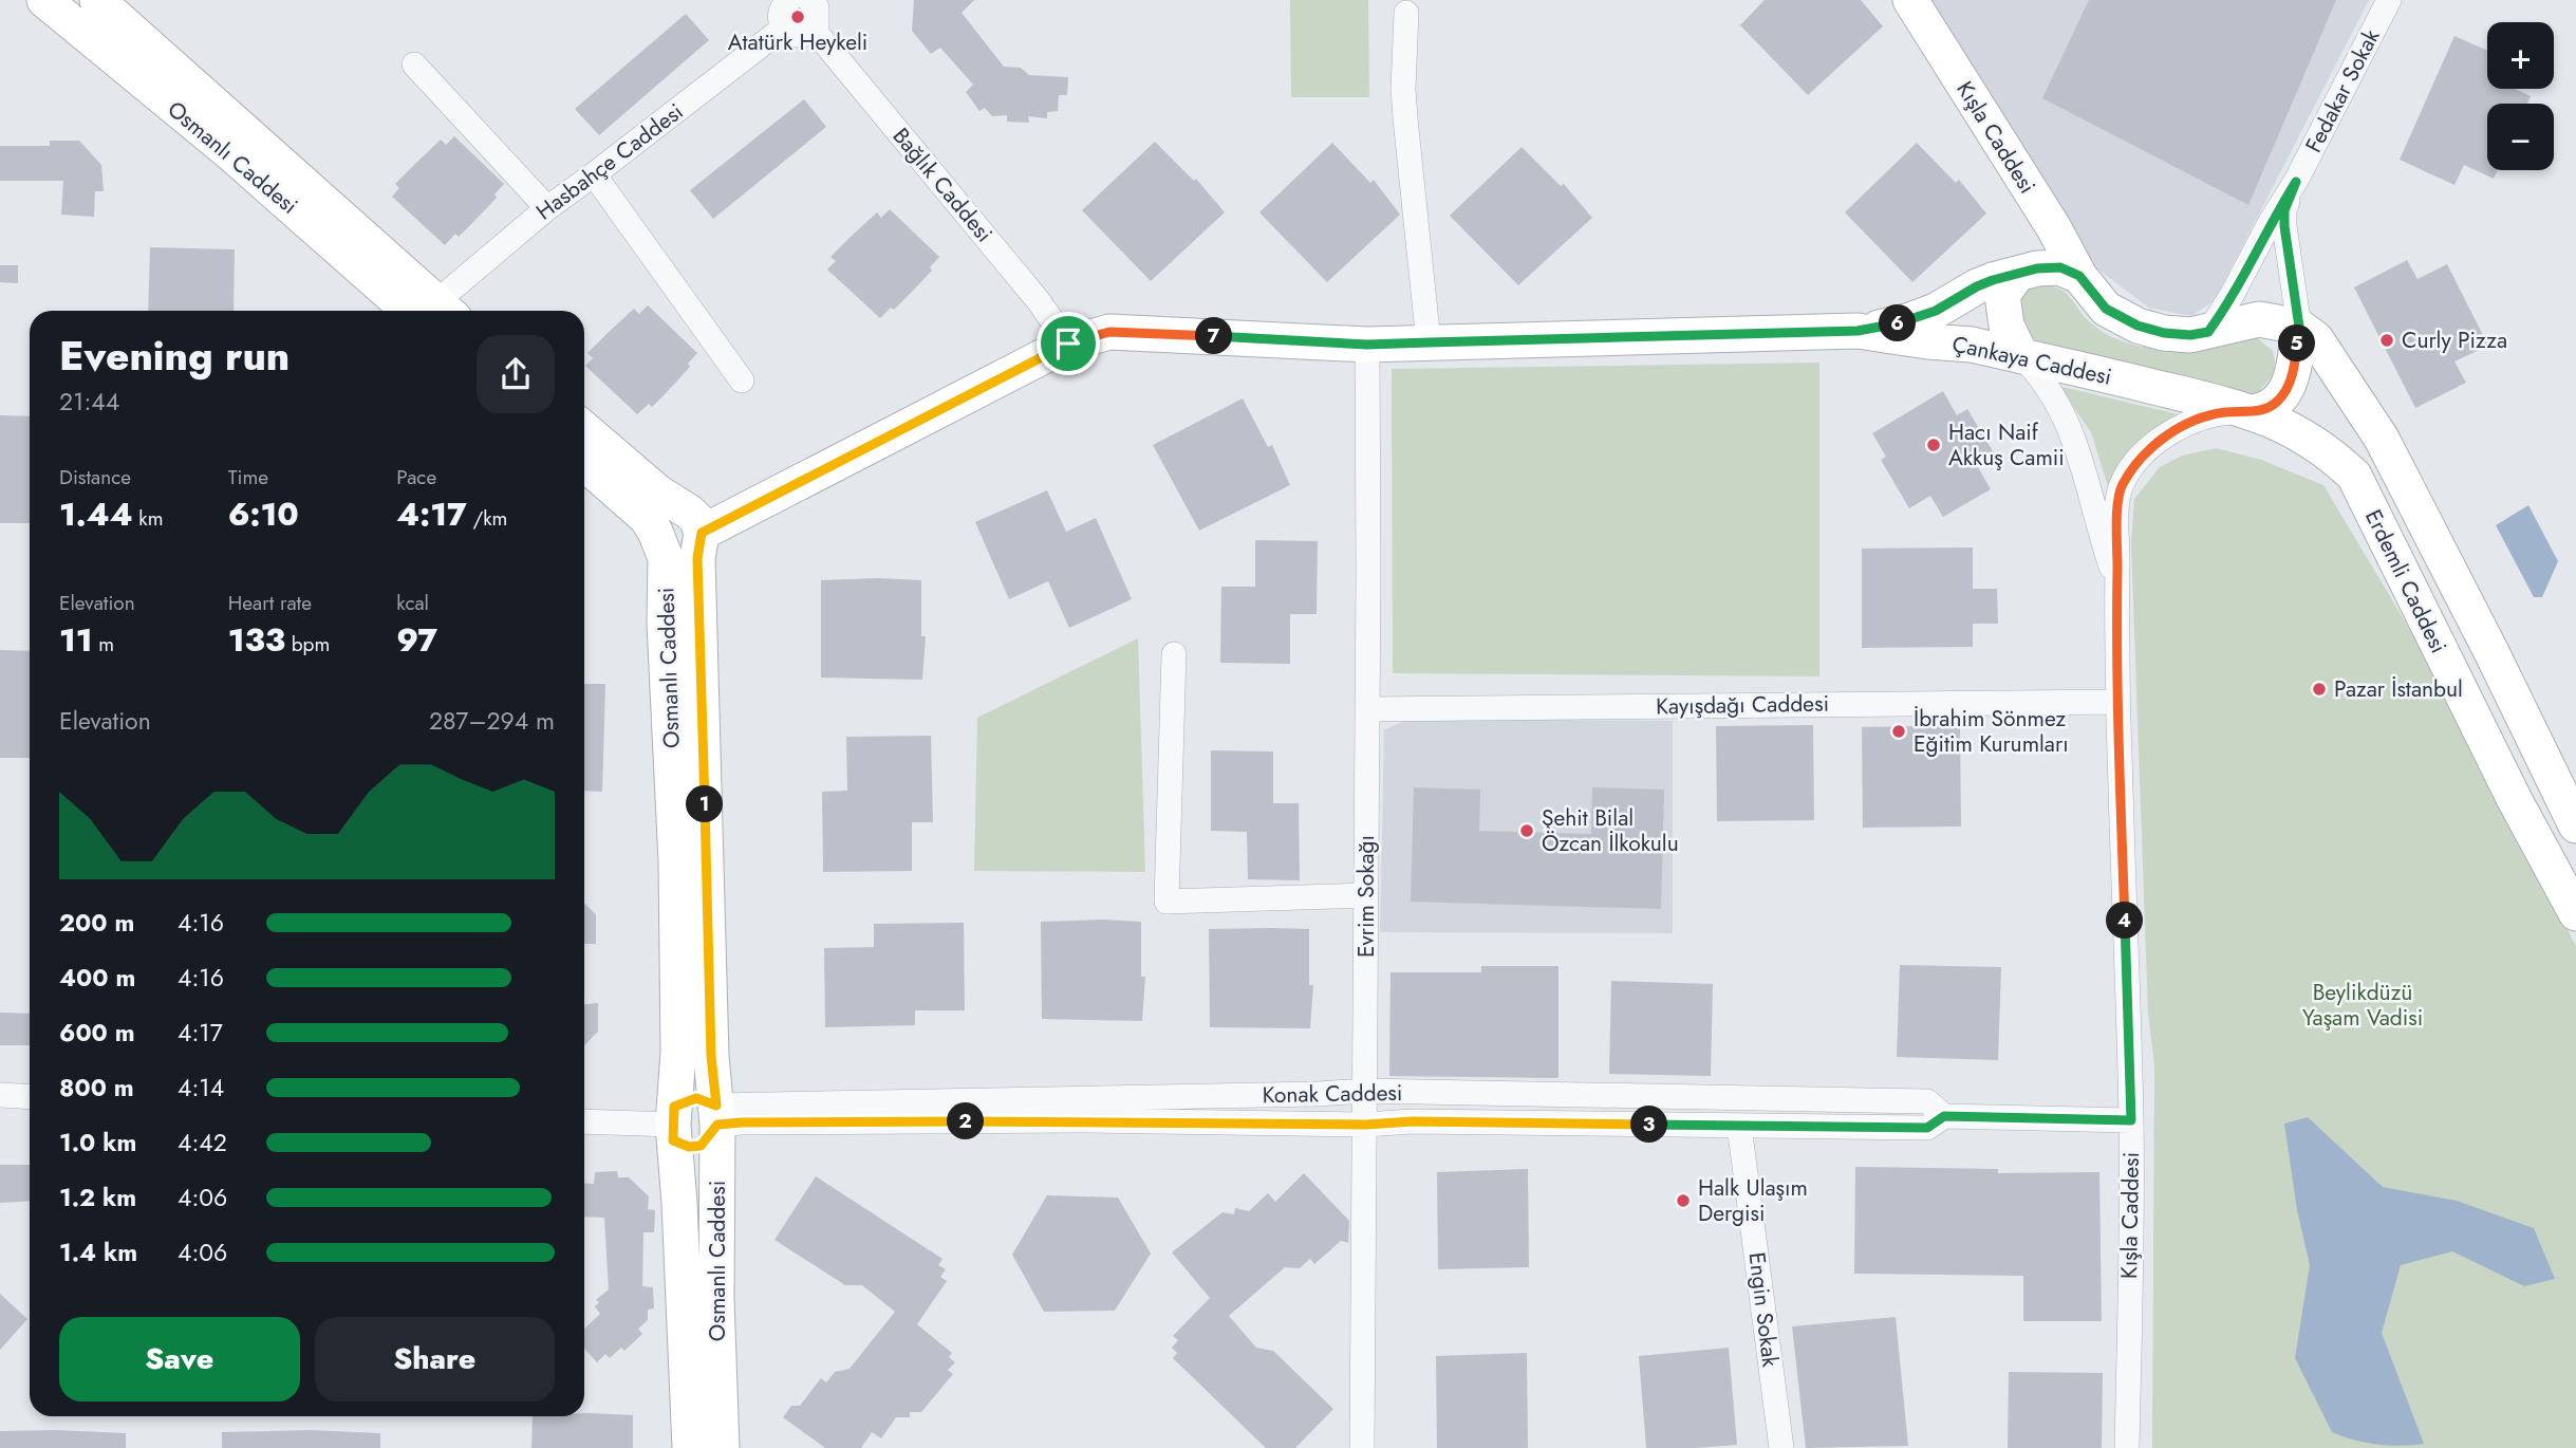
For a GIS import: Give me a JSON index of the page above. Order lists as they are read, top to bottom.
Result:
{
  "streets": {
    "main road": [
      "Kışla Caddesi",
      "Osmanlı Caddesi",
      "Çankaya Caddesi",
      "Erdemli Caddesi"
    ],
    "street": [
      "Fedakar Sokak",
      "Hasbahçe Caddesi",
      "Bağlık Caddesi",
      "Kayışdağı Caddesi",
      "Evrim Sokağı",
      "Konak Caddesi",
      "Engin Sokak"
    ]
  },
  "crossings": [
    ["Kışla Caddesi", "Çankaya Caddesi"],
    ["Kışla Caddesi", "Erdemli Caddesi"],
    ["Kışla Caddesi", "Kayışdağı Caddesi"],
    ["Kışla Caddesi", "Konak Caddesi"],
    ["Osmanlı Caddesi", "Çankaya Caddesi"],
    ["Osmanlı Caddesi", "Konak Caddesi"],
    ["Hasbahçe Caddesi", "Bağlık Caddesi"],
    ["Bağlık Caddesi", "Çankaya Caddesi"],
    ["Çankaya Caddesi", "Erdemli Caddesi"],
    ["Çankaya Caddesi", "Evrim Sokağı"],
    ["Kayışdağı Caddesi", "Evrim Sokağı"],
    ["Evrim Sokağı", "Konak Caddesi"],
    ["Konak Caddesi", "Engin Sokak"]
  ],
  "parks": ["Beylikdüzü Yaşam Vadisi"],
  "places": [
    "Atatürk Heykeli",
    "Curly Pizza",
    "Hacı Naif Akkuş Camii",
    "Pazar İstanbul",
    "İbrahim Sönmez Eğitim Kurumları",
    "Şehit Bilal Özcan İlkokulu",
    "Halk Ulaşım Dergisi"
  ],
  "page": {
    "map_buttons": ["+", "−"],
    "pins": [
      "6",
      "7",
      "5",
      "1",
      "4",
      "2",
      "3"
    ],
    "heading": ["Evening run", "21:44"],
    "stats": [
      ["Distance", "1.44 km"],
      ["Time", "6:10"],
      ["Pace", "4:17 /km"],
      ["Elevation", "11 m"],
      ["Heart rate", "133 bpm"],
      ["kcal", "97"]
    ],
    "chart": ["Elevation", "287–294 m"],
    "list": [
      {
        "name": "200 m",
        "note": "4:16"
      },
      {
        "name": "400 m",
        "note": "4:16"
      },
      {
        "name": "600 m",
        "note": "4:17"
      },
      {
        "name": "800 m",
        "note": "4:14"
      },
      {
        "name": "1.0 km",
        "note": "4:42"
      },
      {
        "name": "1.2 km",
        "note": "4:06"
      },
      {
        "name": "1.4 km",
        "note": "4:06"
      }
    ],
    "buttons": ["Save", "Share"]
  }
}
